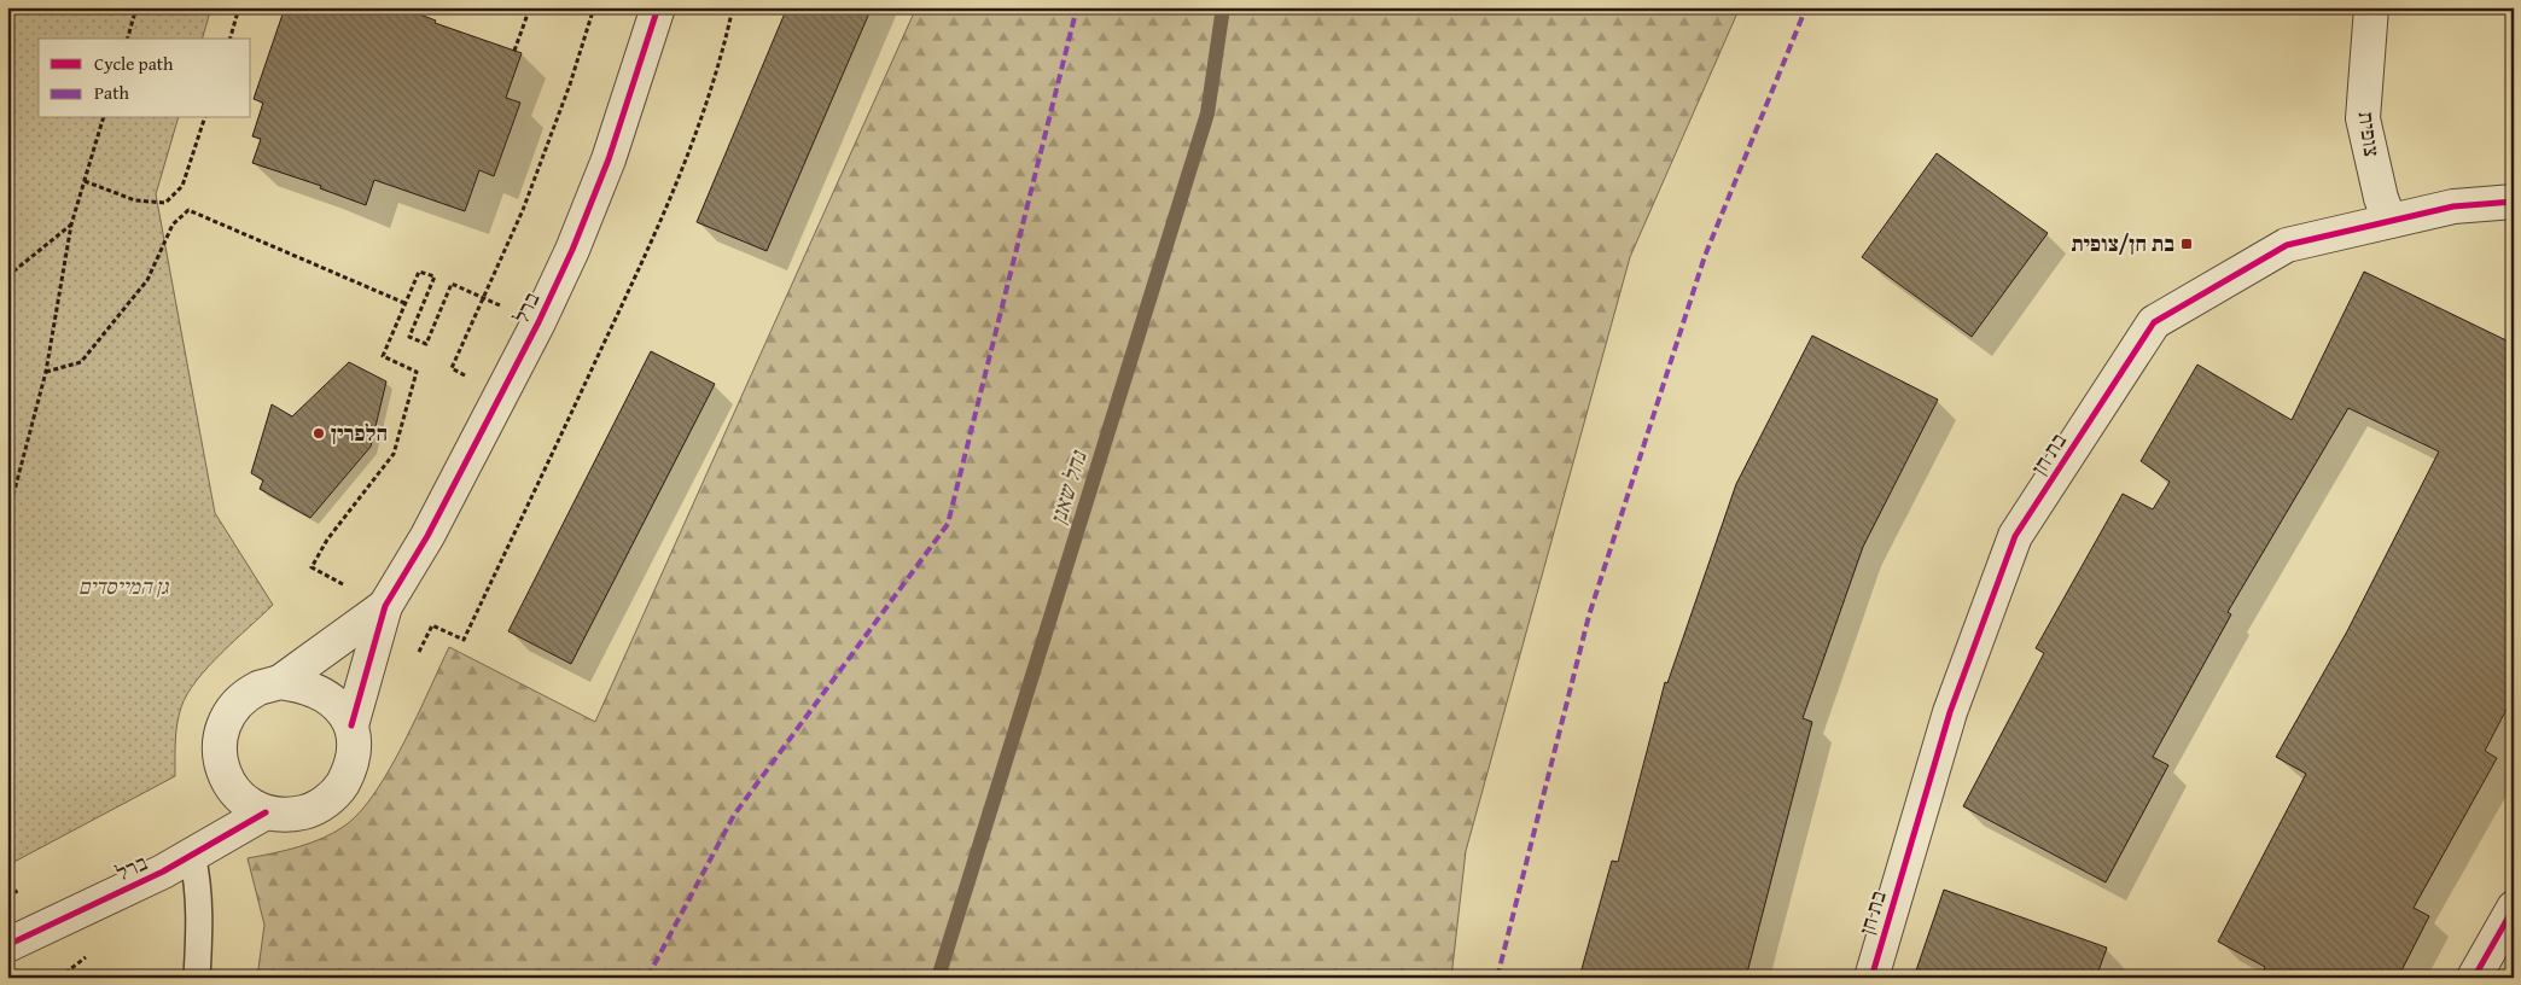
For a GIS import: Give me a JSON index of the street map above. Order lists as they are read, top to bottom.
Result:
{
  "streets": {
    "street": ["צופית", "ברל", "בת חן"]
  },
  "crossings": [
    ["צופית", "בת חן"]
  ],
  "water": ["נחל שאנן"],
  "parks": ["גן המייסדים"],
  "places": {
    "transit": ["בת חן/צופית"],
    "other": ["הלפרין"]
  },
  "legend": ["Cycle path", "Path"]
}
